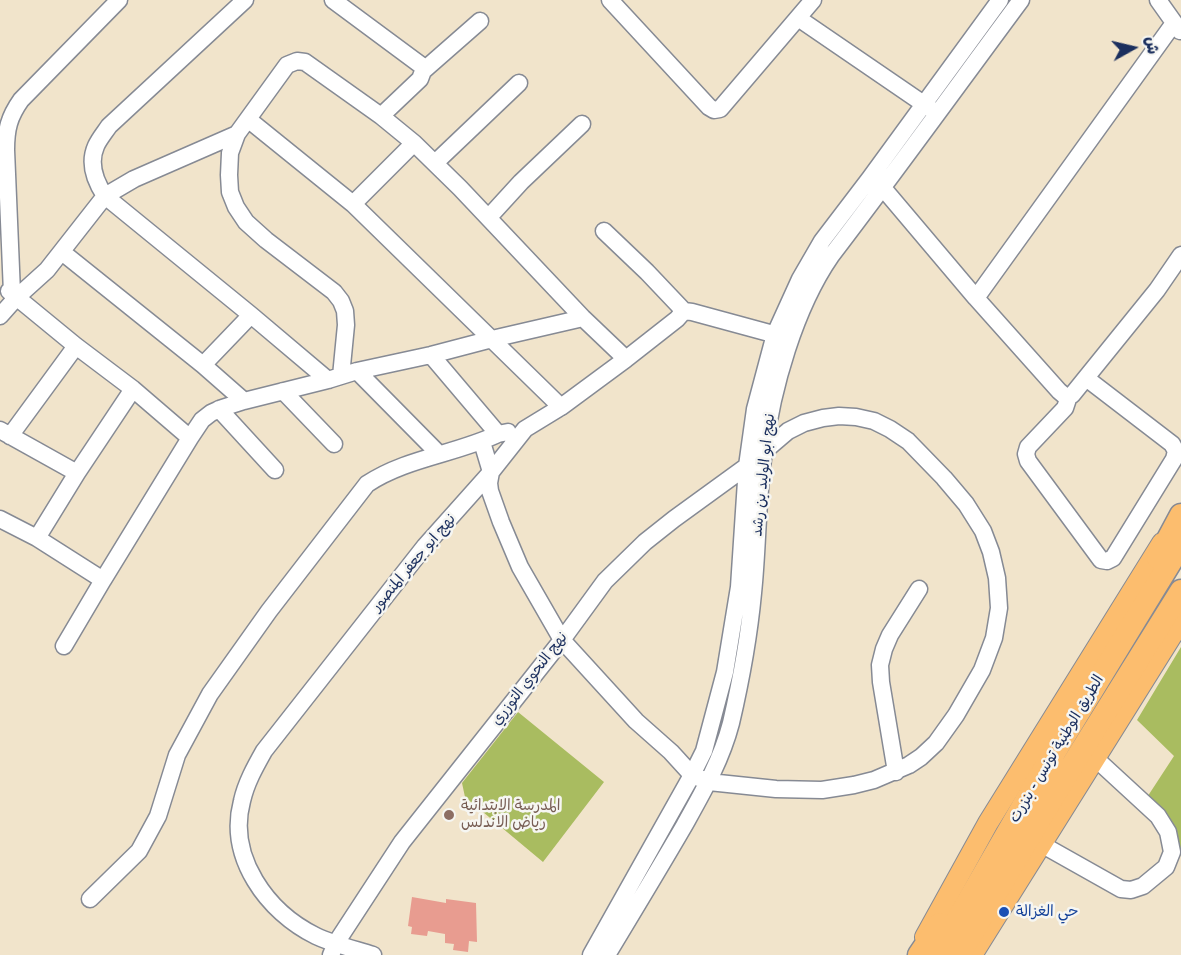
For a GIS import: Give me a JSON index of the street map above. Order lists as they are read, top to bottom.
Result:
{
  "streets": {
    "highway": ["الطريق الوطنية تونس - بنزرت"],
    "street": ["نهج ابو الوليد بن رشد", "نهج ابو جعفر المنصور", "نهج النحوي التوزري"]
  },
  "crossings": [
    ["نهج ابو الوليد بن رشد", "نهج النحوي التوزري"],
    ["نهج ابو جعفر المنصور", "نهج النحوي التوزري"]
  ],
  "places": ["المدرسة الابتدائية رياض الاندلس", "حي الغزالة"],
  "north": "right"
}
